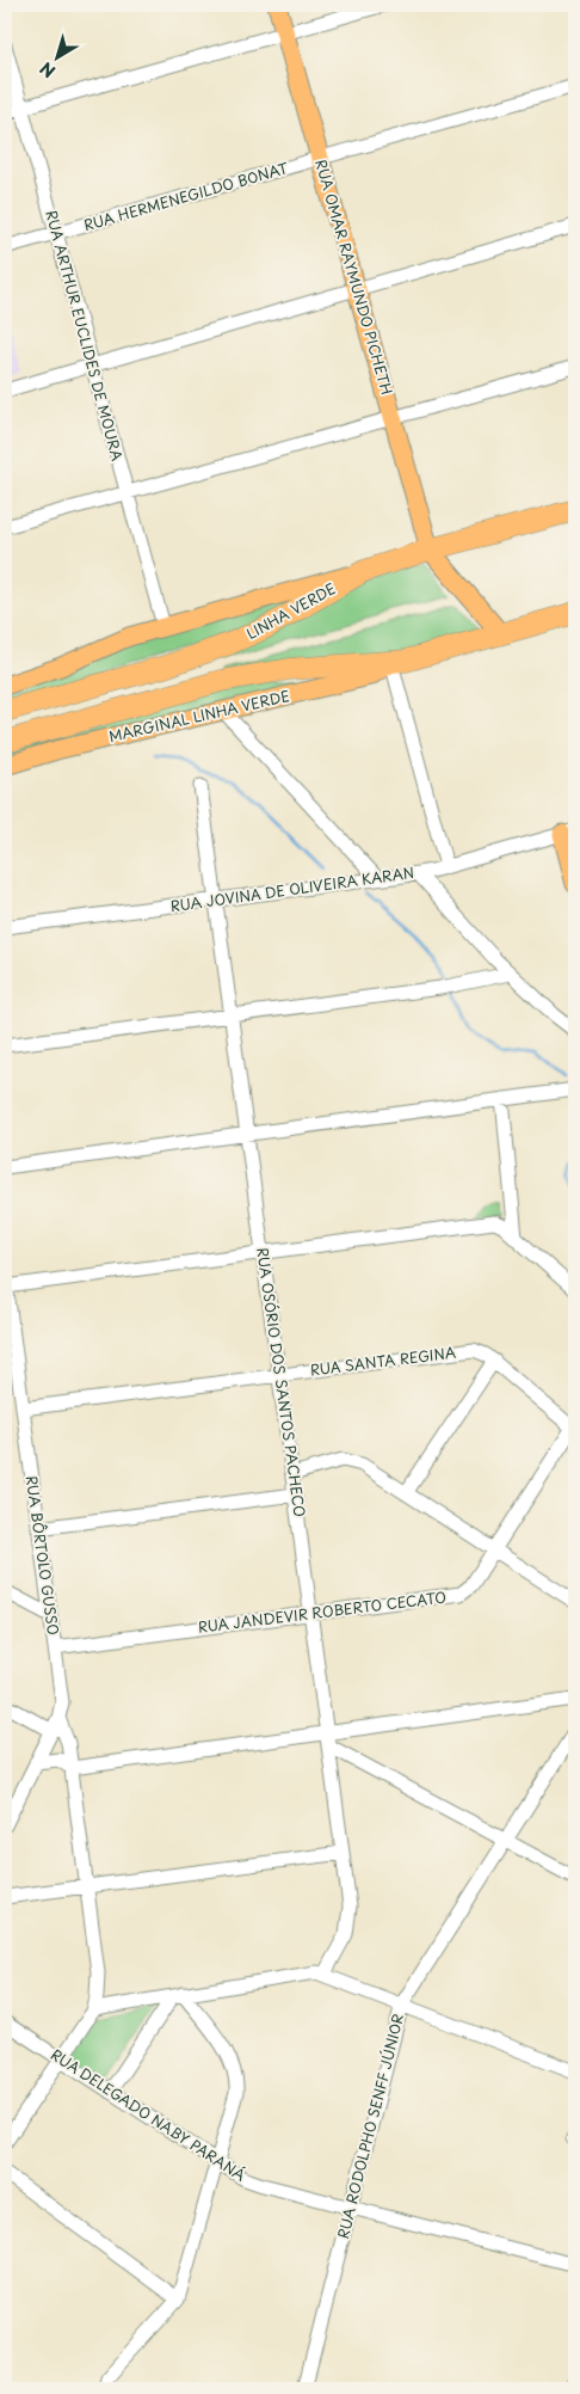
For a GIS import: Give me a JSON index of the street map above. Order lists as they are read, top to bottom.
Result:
{
  "streets": {
    "highway": ["LINHA VERDE"],
    "main road": ["RUA OMAR RAYMUNDO PICHETH", "MARGINAL LINHA VERDE"],
    "street": [
      "RUA HERMENEGILDO BONAT",
      "RUA ARTHUR EUCLIDES DE MOURA",
      "RUA JOVINA DE OLIVEIRA KARAN",
      "RUA SANTA REGINA",
      "RUA OSÓRIO DOS SANTOS PACHECO",
      "RUA BÔRTOLO GUSSO",
      "RUA JANDEVIR ROBERTO CECATO",
      "RUA DELEGADO NABY PARANÁ",
      "RUA RODOLPHO SENFF JÚNIOR"
    ]
  },
  "crossings": [
    ["RUA HERMENEGILDO BONAT", "RUA OMAR RAYMUNDO PICHETH"],
    ["RUA HERMENEGILDO BONAT", "RUA ARTHUR EUCLIDES DE MOURA"],
    ["RUA OMAR RAYMUNDO PICHETH", "LINHA VERDE"],
    ["RUA JOVINA DE OLIVEIRA KARAN", "RUA OSÓRIO DOS SANTOS PACHECO"],
    ["RUA SANTA REGINA", "RUA OSÓRIO DOS SANTOS PACHECO"],
    ["RUA SANTA REGINA", "RUA BÔRTOLO GUSSO"],
    ["RUA SANTA REGINA", "RUA JANDEVIR ROBERTO CECATO"],
    ["RUA OSÓRIO DOS SANTOS PACHECO", "RUA JANDEVIR ROBERTO CECATO"],
    ["RUA BÔRTOLO GUSSO", "RUA JANDEVIR ROBERTO CECATO"],
    ["RUA DELEGADO NABY PARANÁ", "RUA RODOLPHO SENFF JÚNIOR"]
  ],
  "north": "bottom left"
}
